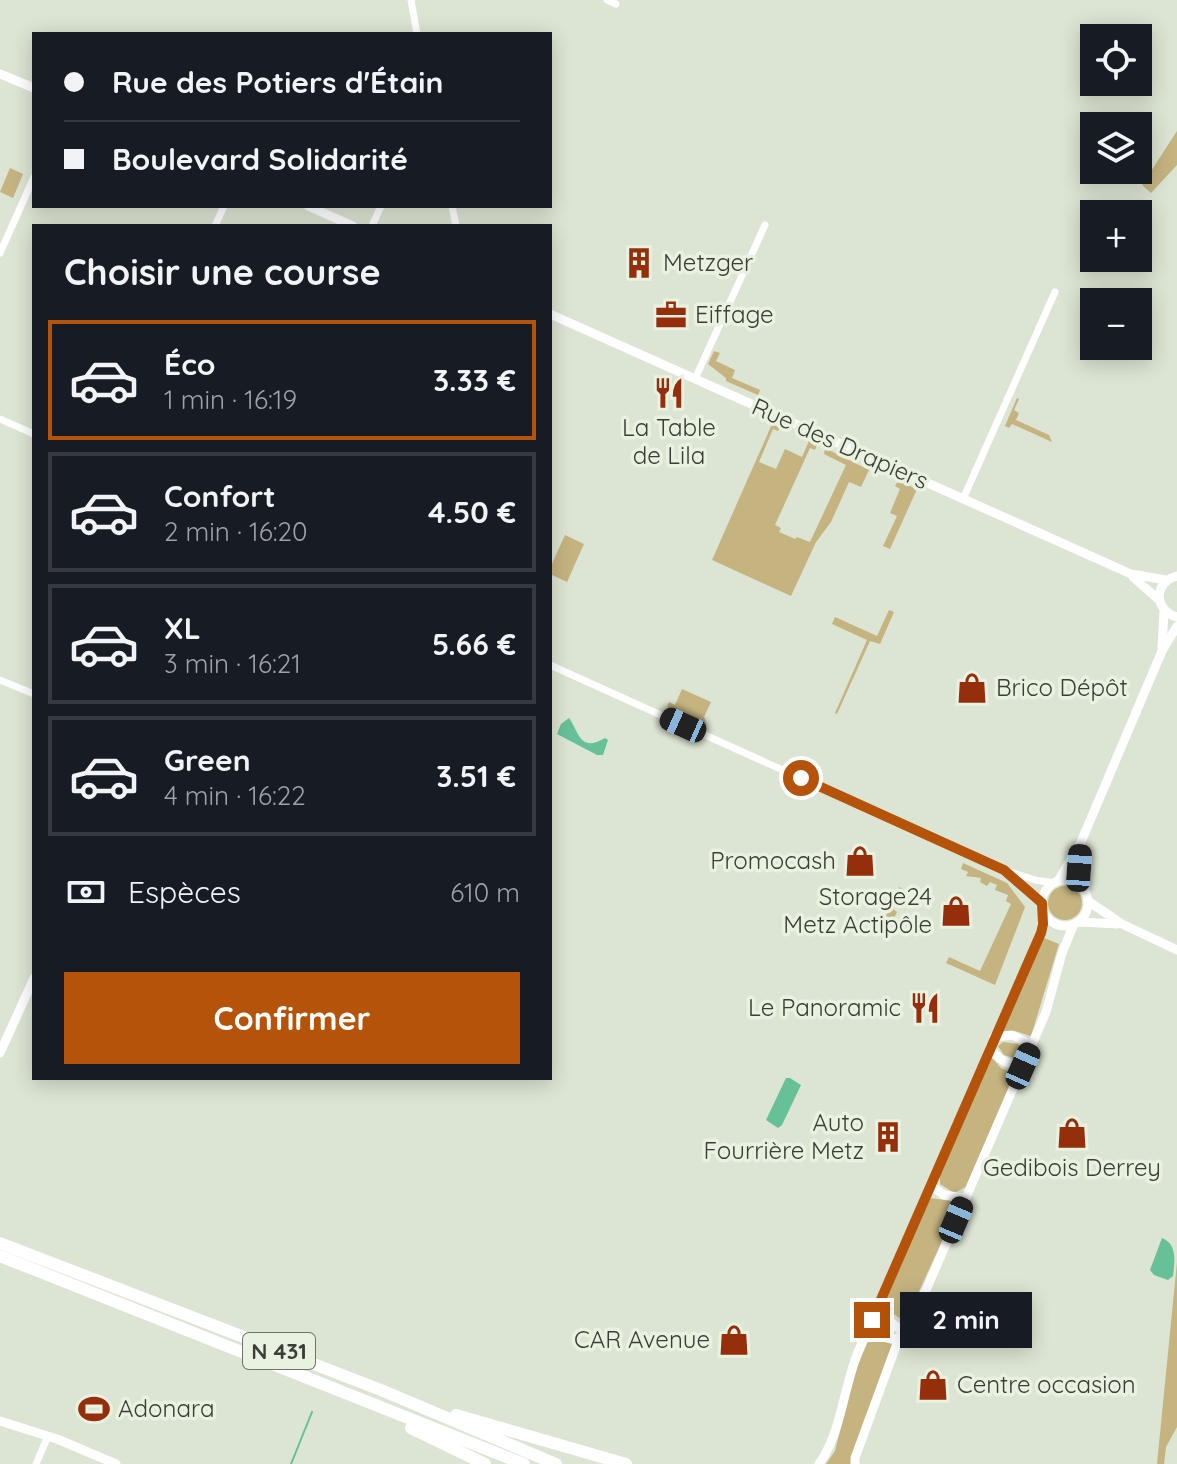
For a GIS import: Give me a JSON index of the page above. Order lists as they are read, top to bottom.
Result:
{
  "streets": {
    "highway": ["N 431"],
    "main road": ["Rue des Drapiers"]
  },
  "places": {
    "building": ["Metzger", "Auto Fourrière Metz"],
    "office": ["Eiffage"],
    "restaurant": ["La Table de Lila", "Le Panoramic"],
    "shop": [
      "Brico Dépôt",
      "Promocash",
      "Storage24 Metz Actipôle",
      "Gedibois Derrey",
      "CAR Avenue",
      "Centre occasion"
    ],
    "sports": ["Adonara"]
  },
  "page": {
    "map_buttons": ["+", "−"],
    "banner": ["Rue des Potiers d'Étain", "Boulevard Solidarité"],
    "heading": "Choisir une course",
    "list": [
      {
        "name": "Éco",
        "note": "1 min · 16:19",
        "value": "3.33 €"
      },
      {
        "name": "Confort",
        "note": "2 min · 16:20",
        "value": "4.50 €"
      },
      {
        "name": "XL",
        "note": "3 min · 16:21",
        "value": "5.66 €"
      },
      {
        "name": "Green",
        "note": "4 min · 16:22",
        "value": "3.51 €"
      }
    ],
    "pay": ["Espèces", "610 m"],
    "buttons": "Confirmer",
    "bubble": "2 min"
  }
}
